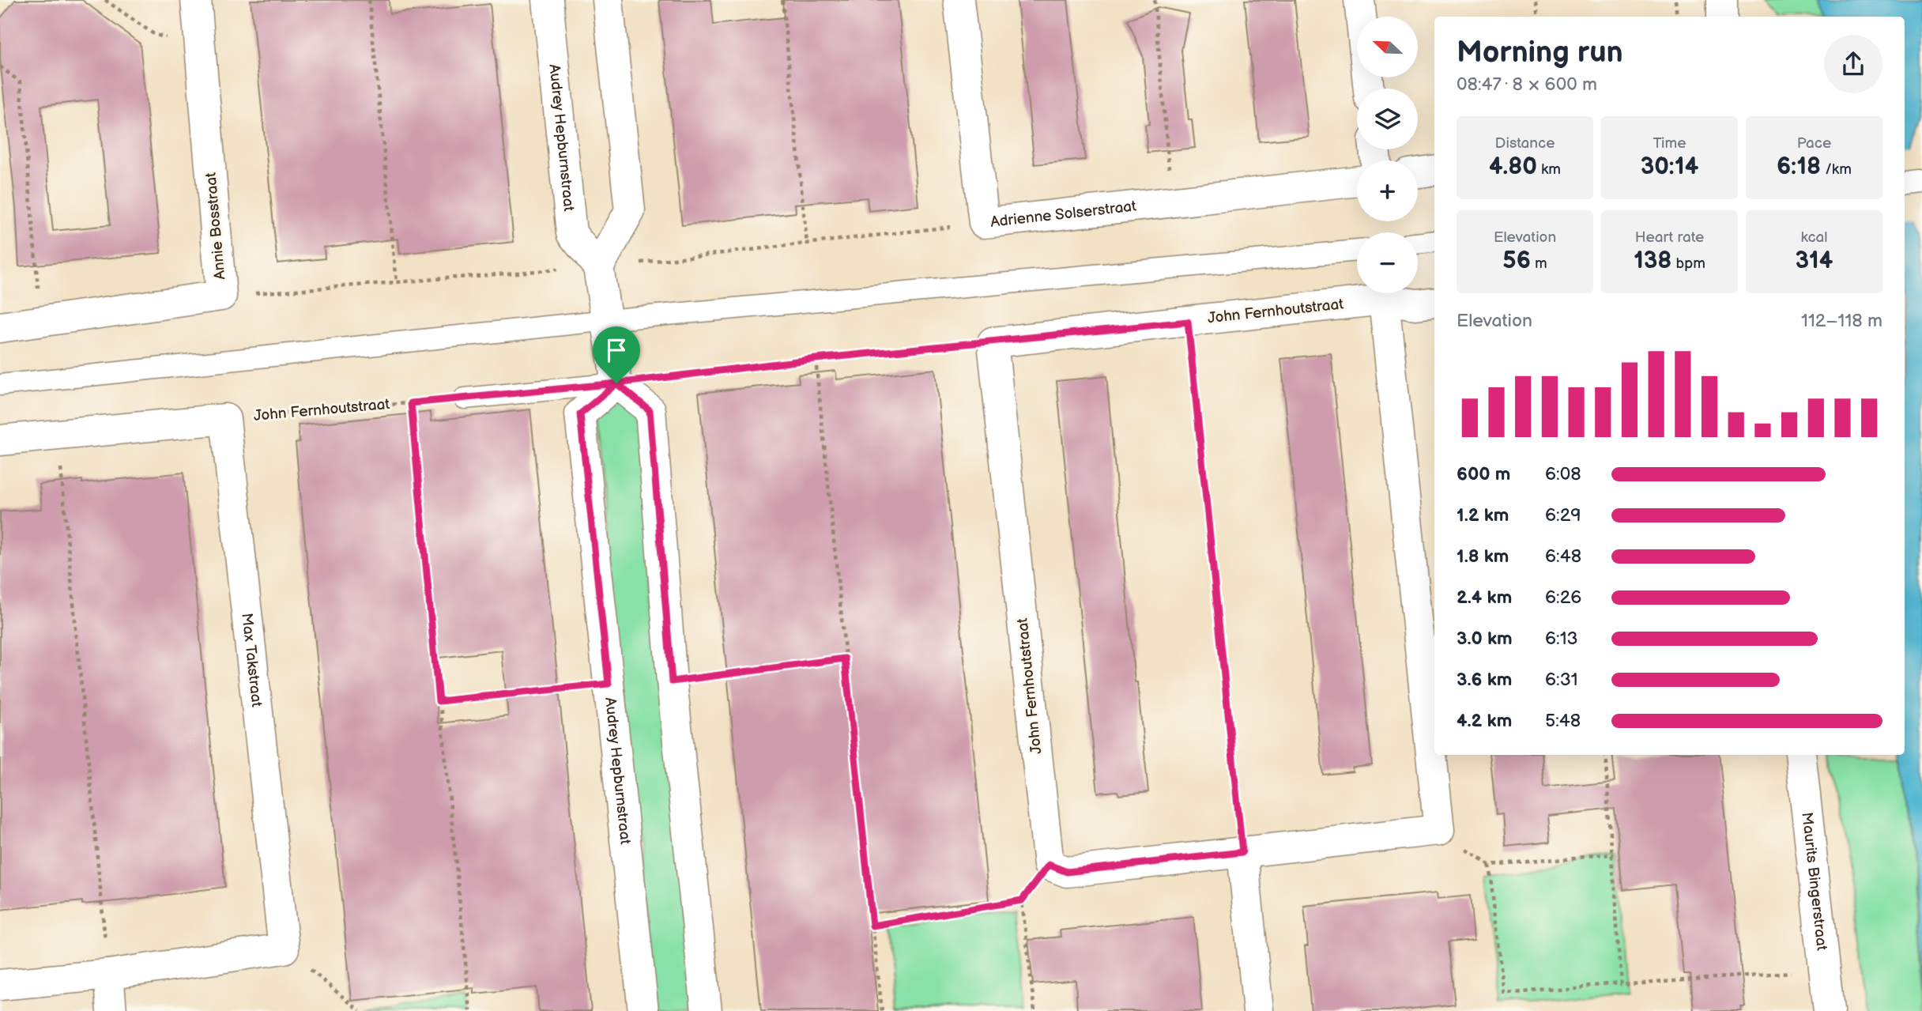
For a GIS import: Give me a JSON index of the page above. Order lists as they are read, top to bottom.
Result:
{
  "streets": {
    "street": [
      "Audrey Hepburnstraat",
      "Adrienne Solserstraat",
      "Annie Bosstraat",
      "John Fernhoutstraat",
      "Max Takstraat",
      "Maurits Bingerstraat"
    ]
  },
  "crossings": [
    ["John Fernhoutstraat", "Max Takstraat"]
  ],
  "north": "top left",
  "page": {
    "map_buttons": ["+", "−"],
    "heading": ["Morning run", "08:47 · 8 × 600 m"],
    "stats": [
      ["Distance", "4.80 km"],
      ["Time", "30:14"],
      ["Pace", "6:18 /km"],
      ["Elevation", "56 m"],
      ["Heart rate", "138 bpm"],
      ["kcal", "314"]
    ],
    "chart": ["Elevation", "112–118 m"],
    "list": [
      {
        "name": "600 m",
        "note": "6:08"
      },
      {
        "name": "1.2 km",
        "note": "6:29"
      },
      {
        "name": "1.8 km",
        "note": "6:48"
      },
      {
        "name": "2.4 km",
        "note": "6:26"
      },
      {
        "name": "3.0 km",
        "note": "6:13"
      },
      {
        "name": "3.6 km",
        "note": "6:31"
      },
      {
        "name": "4.2 km",
        "note": "5:48"
      }
    ]
  }
}
